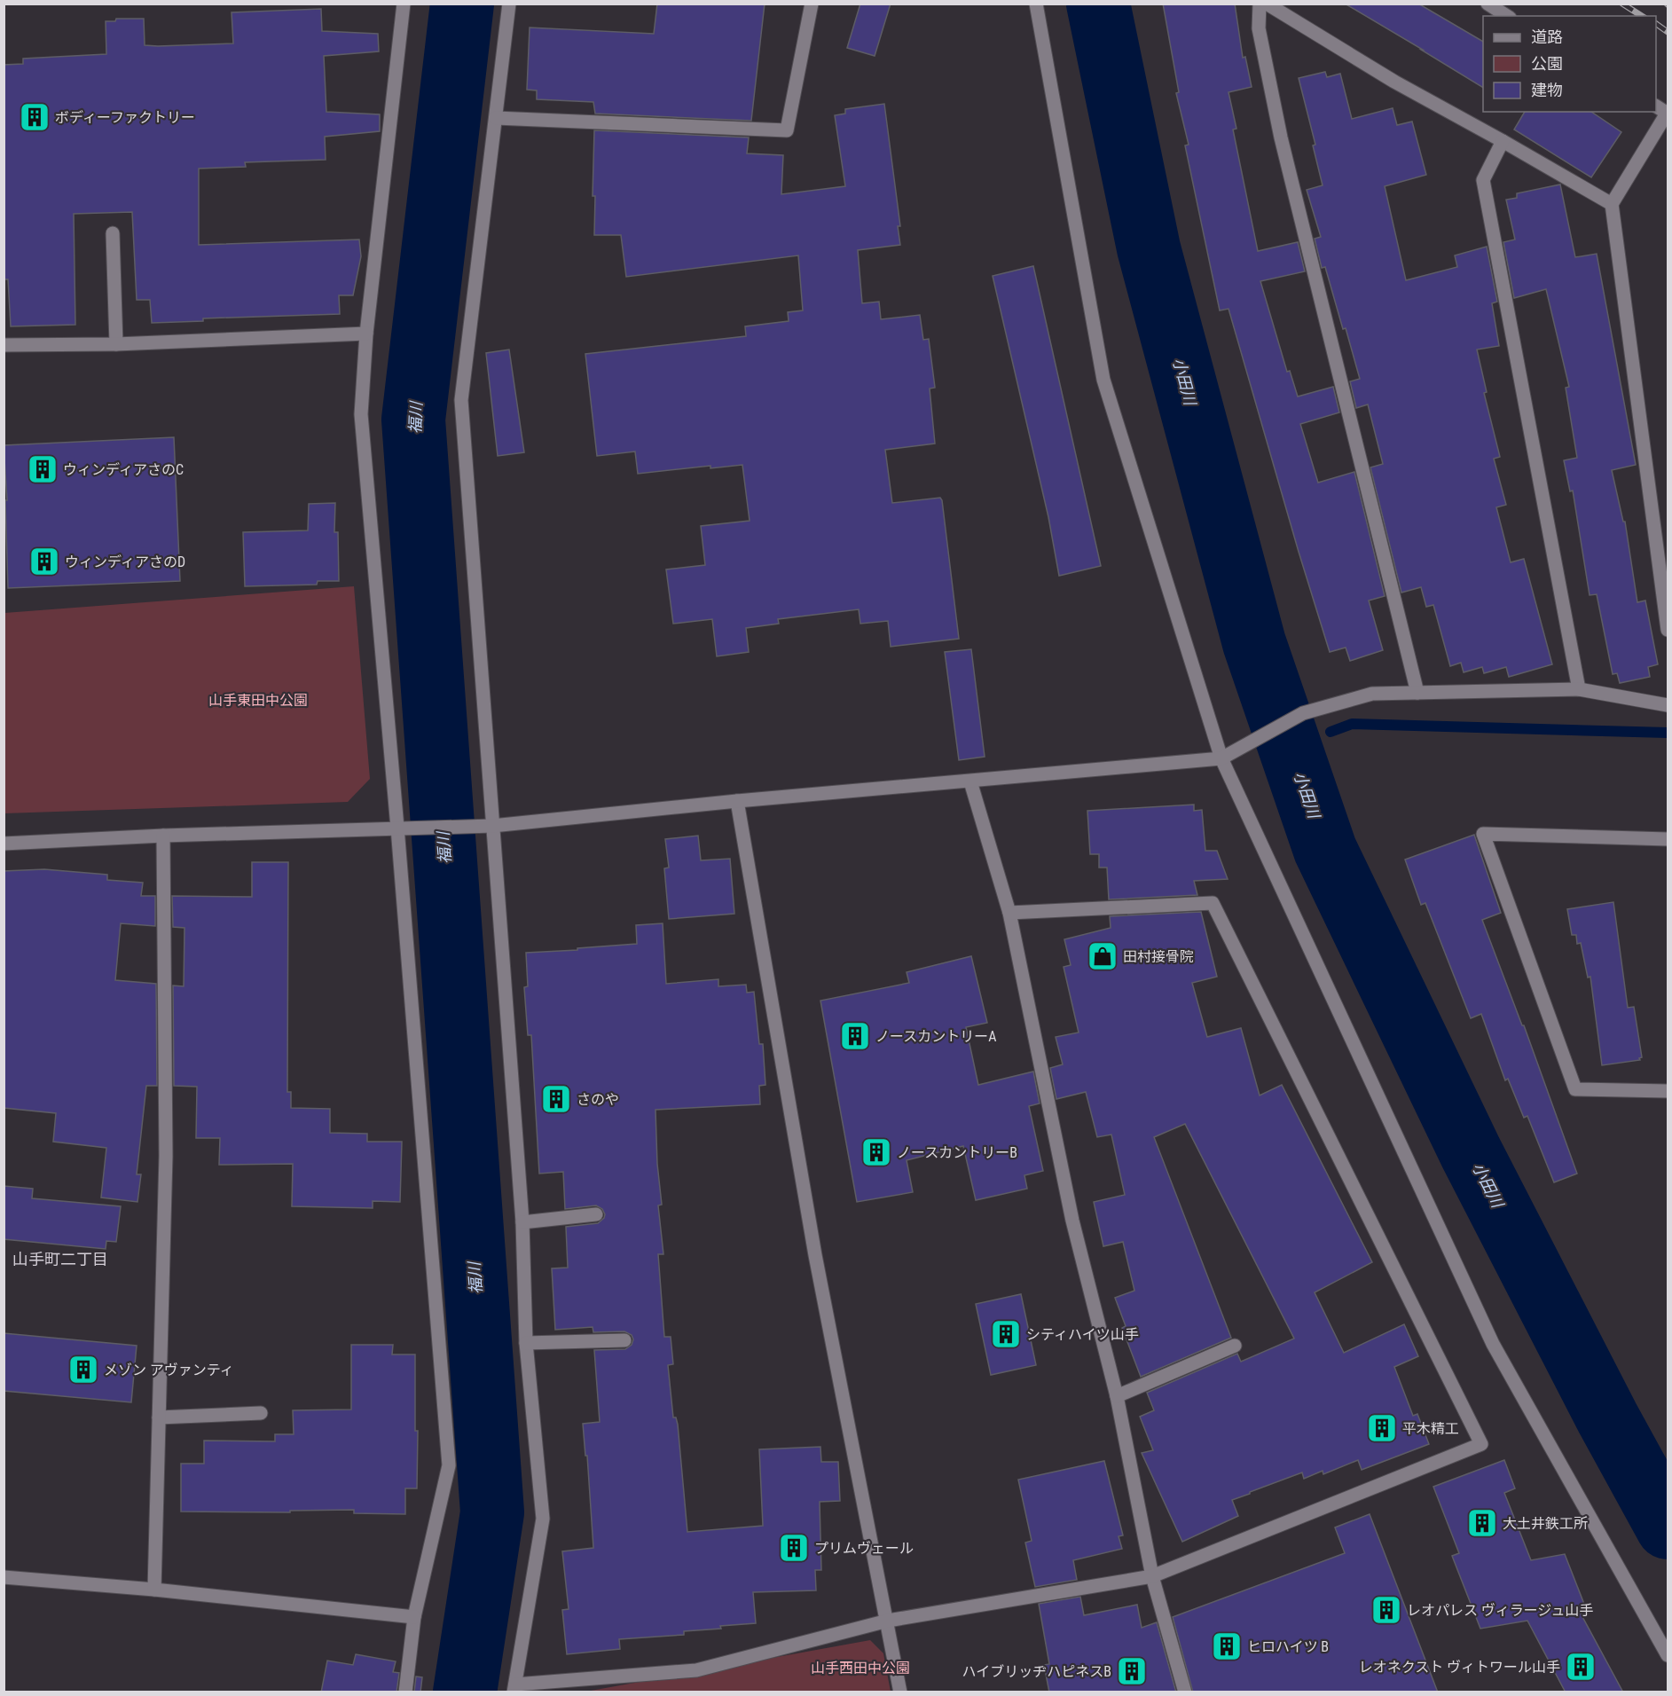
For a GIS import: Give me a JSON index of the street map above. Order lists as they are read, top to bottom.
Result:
{
  "districts": ["山手町二丁目"],
  "water": ["小田川", "福川"],
  "parks": ["山手東田中公園", "山手西田中公園"],
  "places": {
    "building": [
      "ボディーファクトリー",
      "ウィンディアさのC",
      "ウィンディアさのD",
      "ノースカントリーA",
      "さのや",
      "ノースカントリーB",
      "シティハイツ山手",
      "メゾン アヴァンティ",
      "平木精工",
      "大土井鉄工所",
      "プリムヴェール",
      "レオパレス ヴィラージュ山手",
      "ヒロハイツ B",
      "レオネクスト ヴィトワール山手",
      "ハイブリッヂハピネスB"
    ],
    "shop": ["田村接骨院"]
  },
  "legend": ["道路", "公園", "建物"]
}
